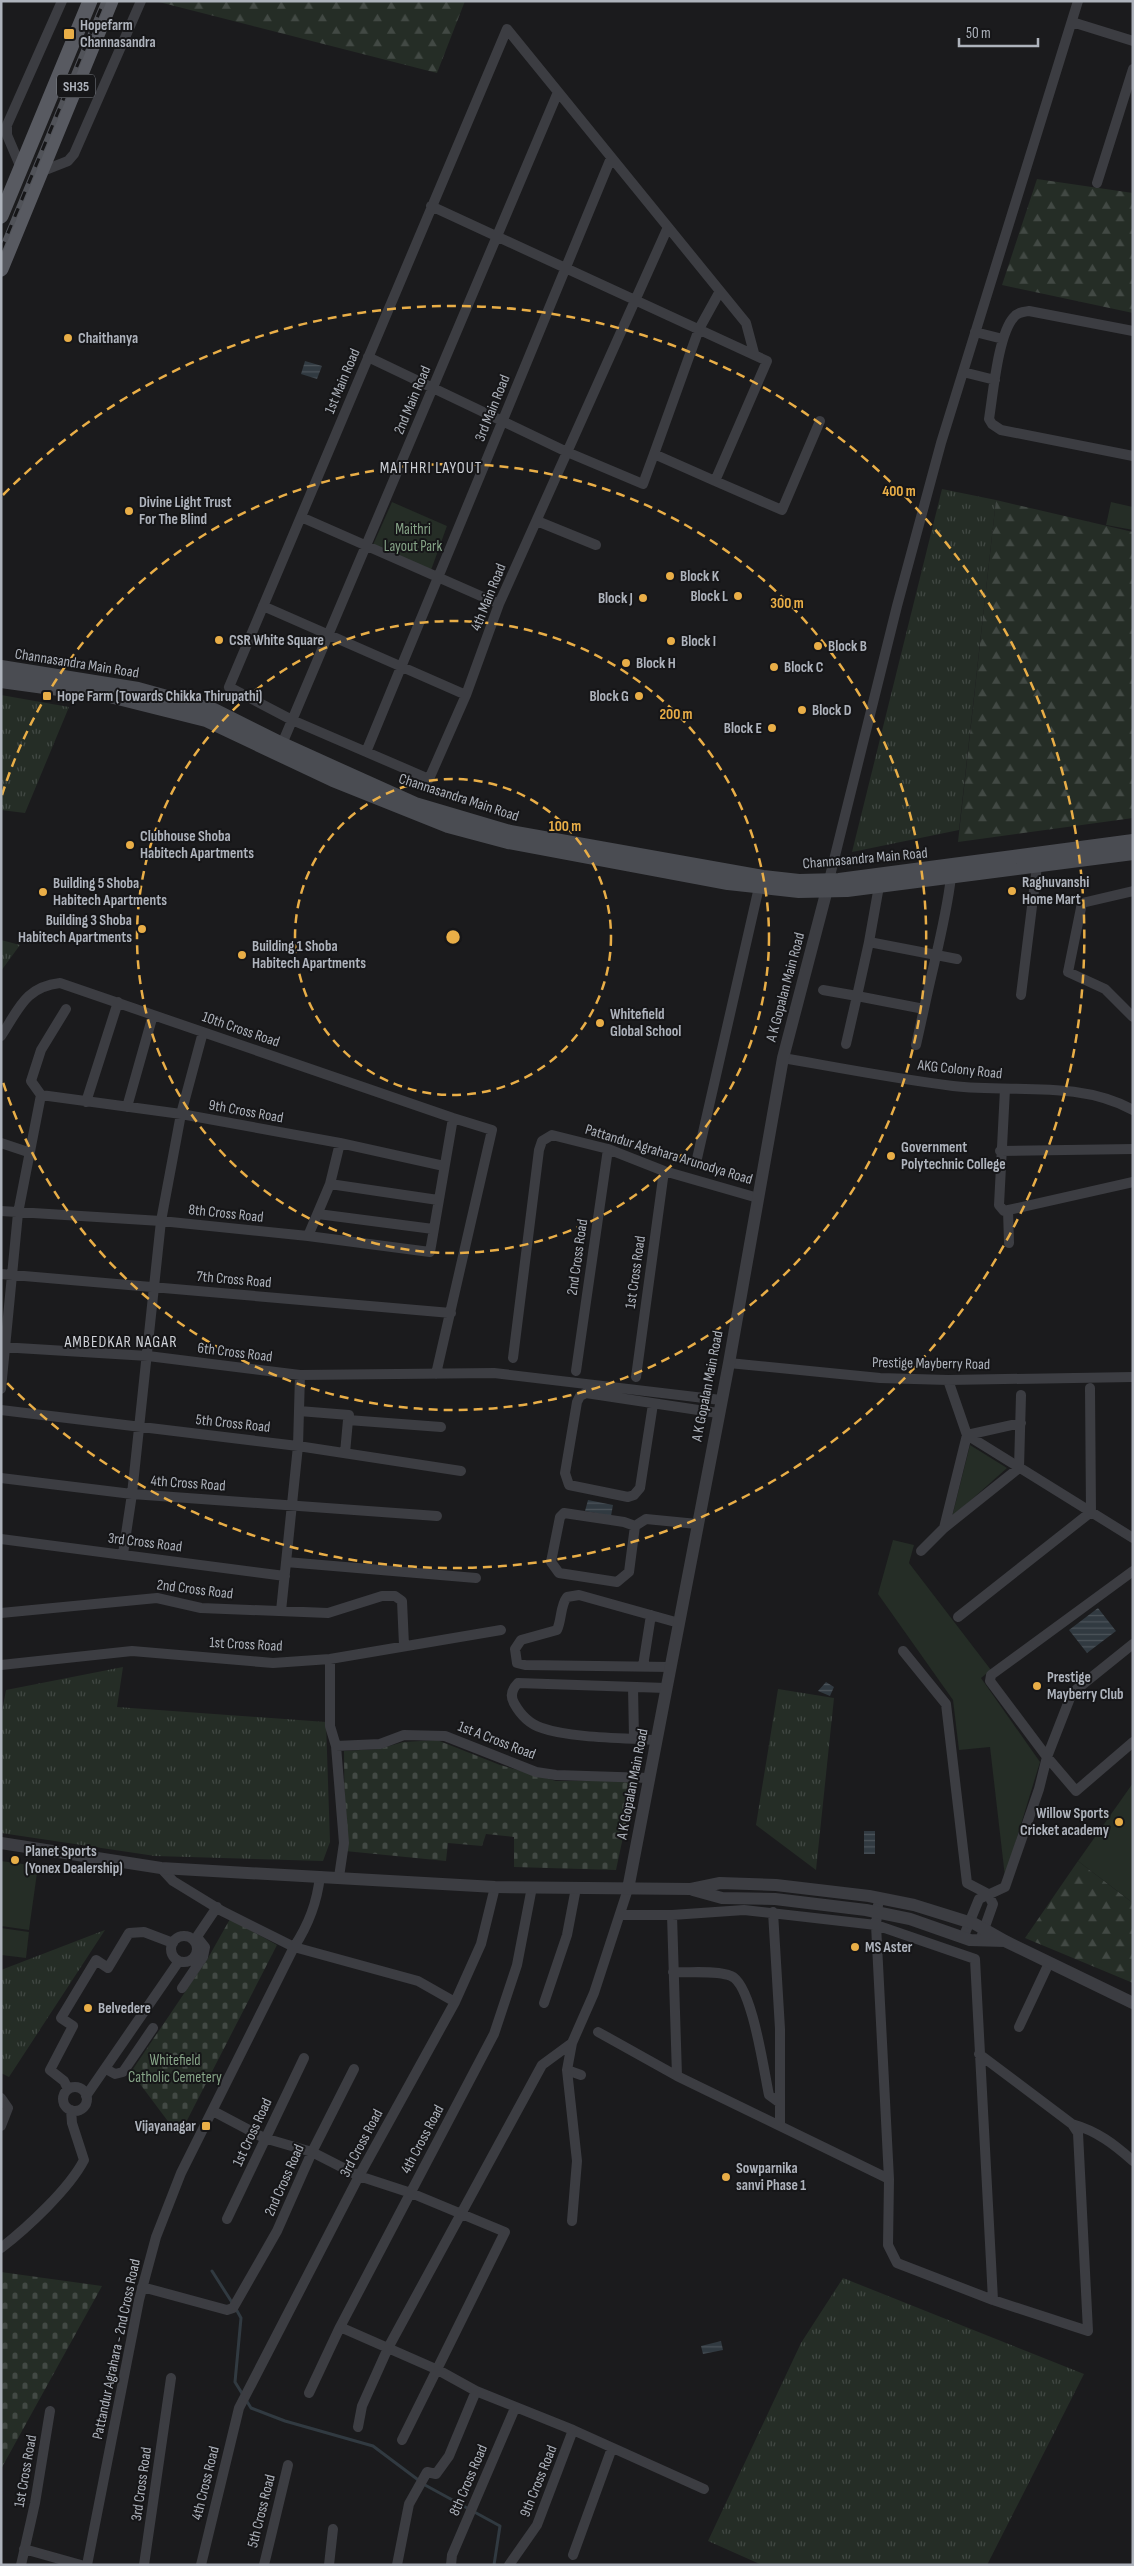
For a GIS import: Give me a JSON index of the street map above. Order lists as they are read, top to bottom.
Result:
{
  "streets": {
    "main road": ["SH35", "Channasandra Main Road"],
    "street": [
      "1st Main Road",
      "2nd Main Road",
      "3rd Main Road",
      "4th Main Road",
      "A K Gopalan Main Road",
      "10th Cross Road",
      "AKG Colony Road",
      "9th Cross Road",
      "Pattandur Agrahara Arunodya Road",
      "8th Cross Road",
      "2nd Cross Road",
      "1st Cross Road",
      "7th Cross Road",
      "6th Cross Road",
      "Prestige Mayberry Road",
      "5th Cross Road",
      "4th Cross Road",
      "3rd Cross Road",
      "1st A Cross Road",
      "Pattandur Agrahara - 2nd Cross Road"
    ]
  },
  "crossings": [
    ["1st Main Road", "2nd Main Road"],
    ["1st Main Road", "4th Main Road"],
    ["2nd Main Road", "4th Main Road"],
    ["2nd Main Road", "Channasandra Main Road"],
    ["3rd Main Road", "4th Main Road"],
    ["Channasandra Main Road", "A K Gopalan Main Road"],
    ["A K Gopalan Main Road", "AKG Colony Road"],
    ["A K Gopalan Main Road", "Pattandur Agrahara Arunodya Road"],
    ["A K Gopalan Main Road", "6th Cross Road"],
    ["A K Gopalan Main Road", "Prestige Mayberry Road"],
    ["A K Gopalan Main Road", "1st A Cross Road"],
    ["10th Cross Road", "7th Cross Road"],
    ["Pattandur Agrahara Arunodya Road", "2nd Cross Road"],
    ["Pattandur Agrahara Arunodya Road", "1st Cross Road"],
    ["2nd Cross Road", "1st Cross Road"],
    ["2nd Cross Road", "Pattandur Agrahara - 2nd Cross Road"],
    ["4th Cross Road", "3rd Cross Road"]
  ],
  "districts": ["MAITHRI LAYOUT", "AMBEDKAR NAGAR"],
  "parks": ["Maithri Layout Park", "Whitefield Catholic Cemetery"],
  "places": {
    "transit": ["Hopefarm Channasandra", "Hope Farm (Towards Chikka Thirupathi)", "Vijayanagar"],
    "other": [
      "Chaithanya",
      "Divine Light Trust For The Blind",
      "Block K",
      "Block L",
      "Block J",
      "CSR White Square",
      "Block I",
      "Block B",
      "Block H",
      "Block C",
      "Block G",
      "Block D",
      "Block E",
      "Clubhouse Shoba Habitech Apartments",
      "Raghuvanshi Home Mart",
      "Building 5 Shoba Habitech Apartments",
      "Building 3 Shoba Habitech Apartments",
      "Building 1 Shoba Habitech Apartments",
      "Whitefield Global School",
      "Government Polytechnic College",
      "Prestige Mayberry Club",
      "Willow Sports Cricket academy",
      "Planet Sports (Yonex Dealership)",
      "MS Aster",
      "Belvedere",
      "Sowparnika sanvi Phase 1"
    ]
  },
  "scale_bar": "50 m",
  "rings": [
    "400 m",
    "300 m",
    "200 m",
    "100 m"
  ]
}
